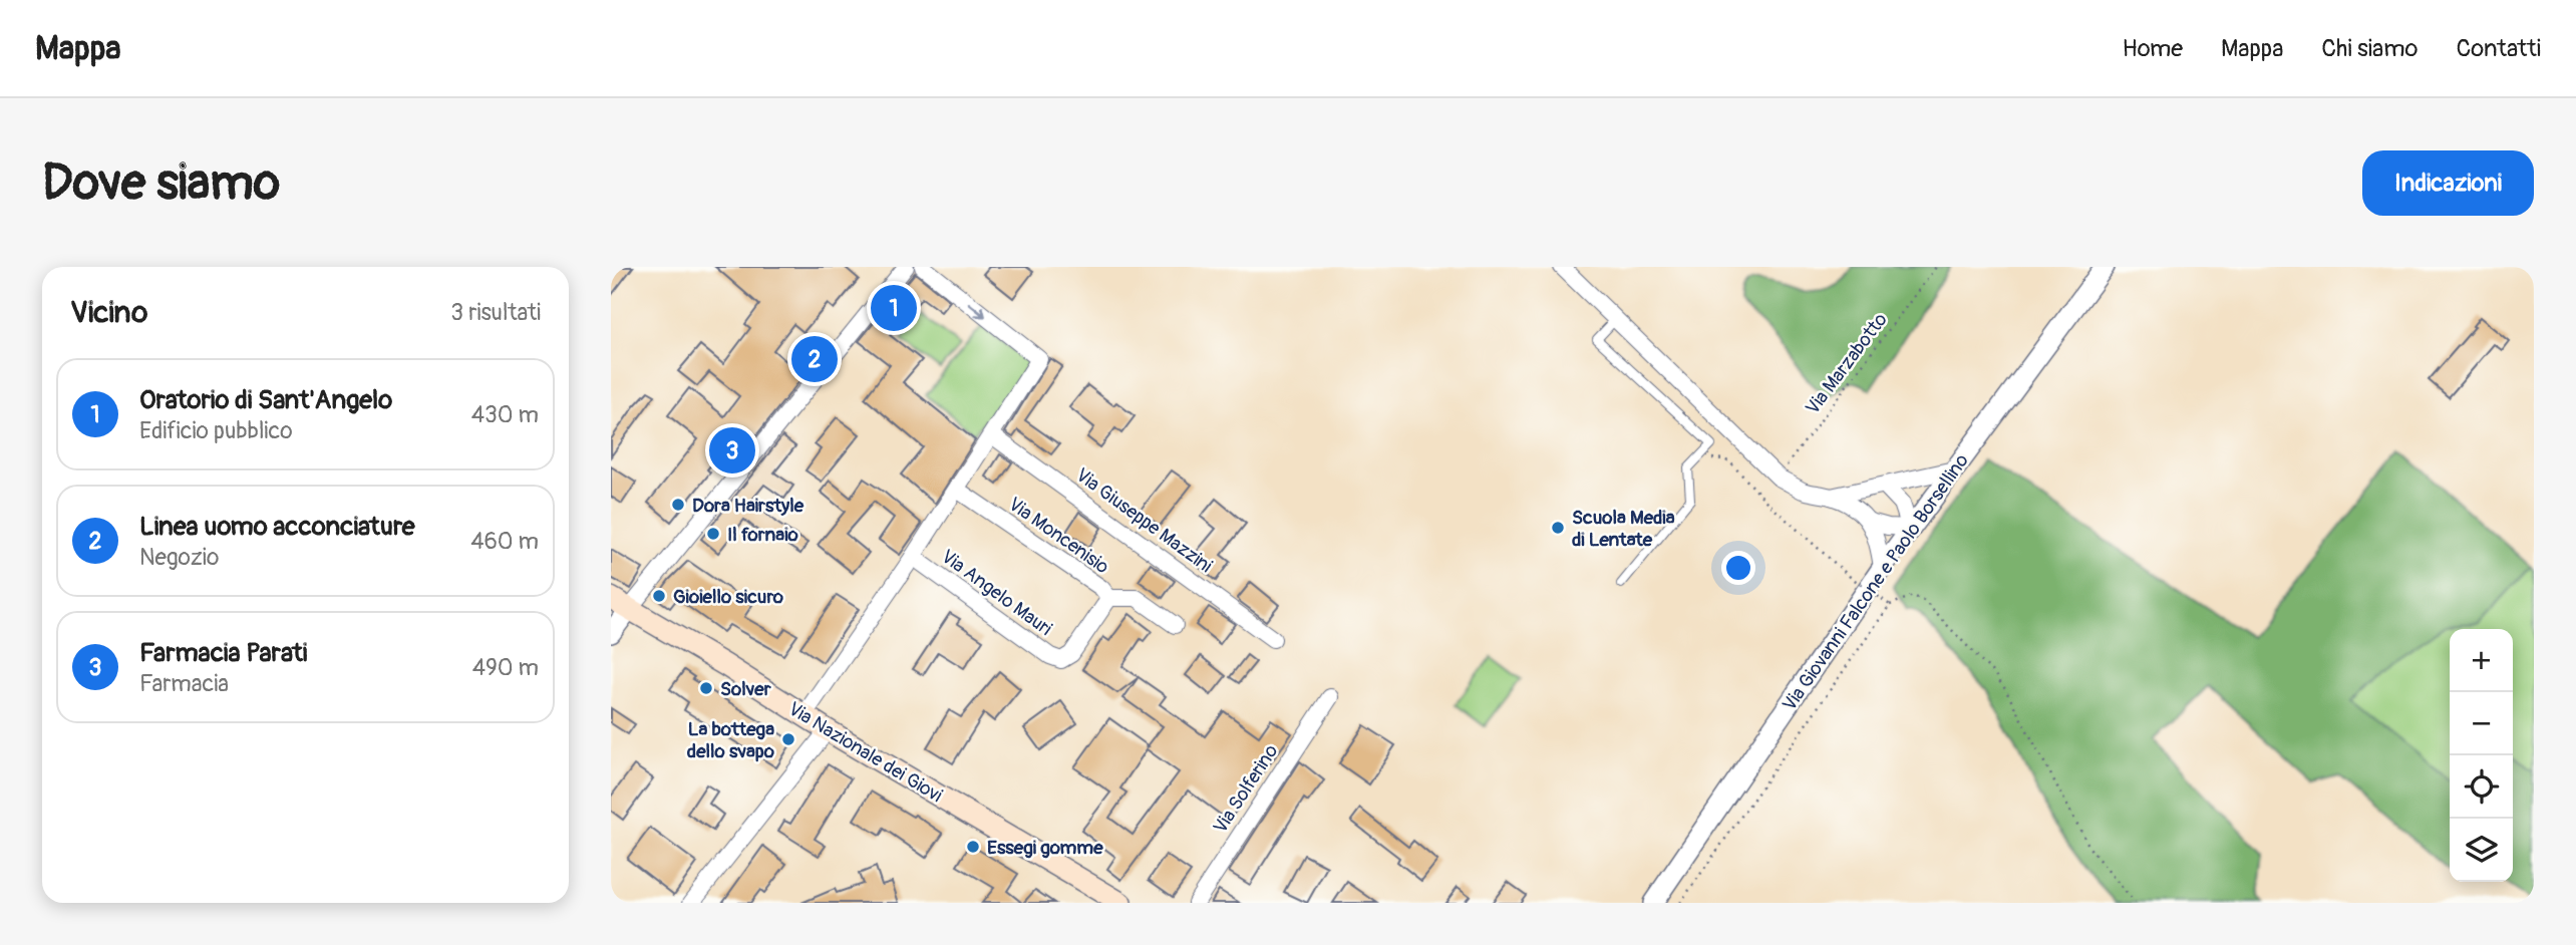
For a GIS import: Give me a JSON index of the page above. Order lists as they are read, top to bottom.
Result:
{
  "streets": {
    "main road": ["Via Nazionale dei Giovi"],
    "street": [
      "Via Giuseppe Mazzini",
      "Via Moncenisio",
      "Via Giovanni Falcone e Paolo Borsellino",
      "Via Angelo Mauri",
      "Via Solferino"
    ],
    "path": ["Via Marzabotto"]
  },
  "crossings": [
    ["Via Moncenisio", "Via Angelo Mauri"]
  ],
  "places": [
    "Dora Hairstyle",
    "Scuola Media di Lentate",
    "Il fornaio",
    "Gioiello sicuro",
    "Solver",
    "La bottega dello svapo",
    "Essegi gomme"
  ],
  "page": {
    "header": "Mappa",
    "nav": [
      "Home",
      "Mappa",
      "Chi siamo",
      "Contatti"
    ],
    "buttons": "Indicazioni",
    "title": "Dove siamo",
    "heading": ["Vicino", "3 risultati"],
    "pins": ["1", "2", "3"],
    "list": [
      {
        "mark": "1",
        "name": "Oratorio di Sant'Angelo",
        "note": "Edificio pubblico",
        "value": "430 m"
      },
      {
        "mark": "2",
        "name": "Linea uomo acconciature",
        "note": "Negozio",
        "value": "460 m"
      },
      {
        "mark": "3",
        "name": "Farmacia Parati",
        "note": "Farmacia",
        "value": "490 m"
      }
    ],
    "map_buttons": ["+", "−"]
  }
}
